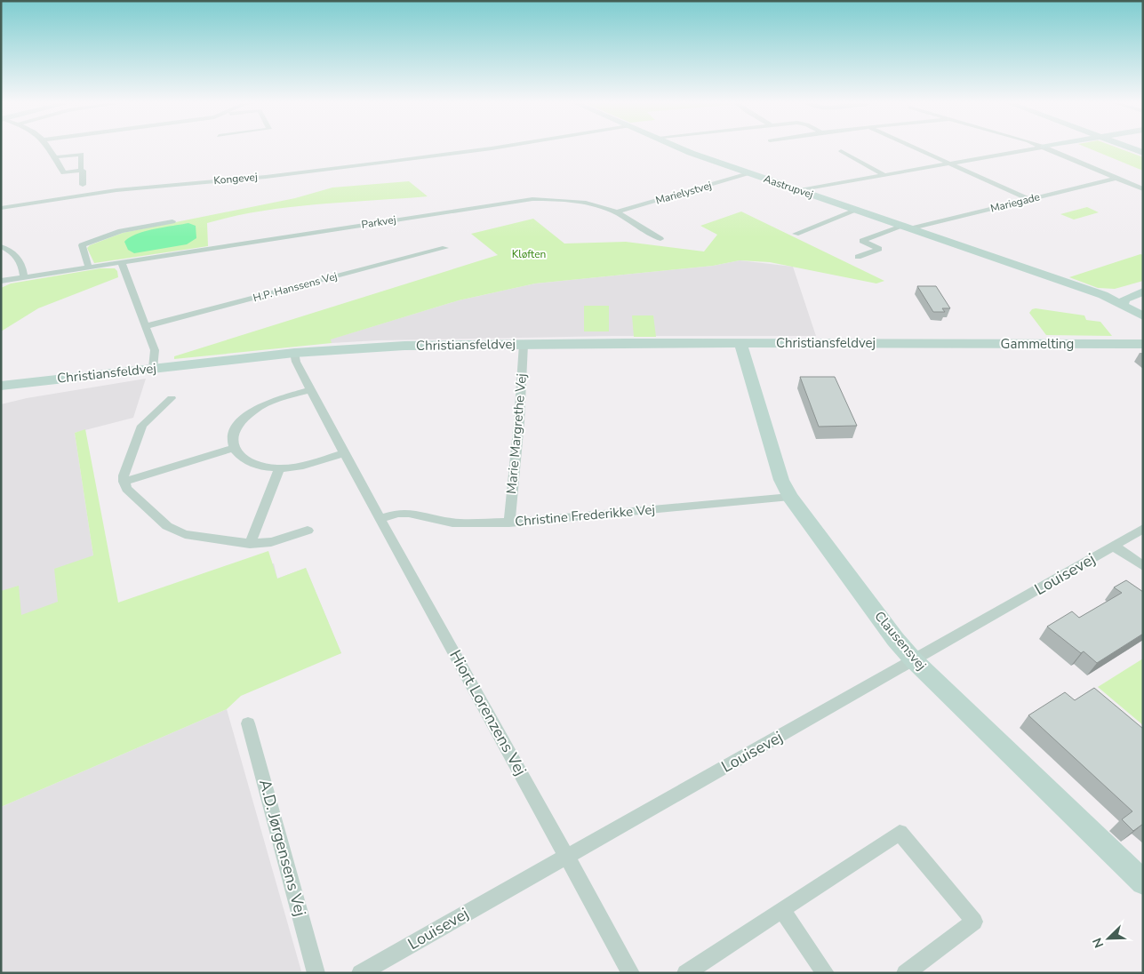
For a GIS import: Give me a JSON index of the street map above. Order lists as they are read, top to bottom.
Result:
{
  "streets": {
    "street": [
      "Kongevej",
      "Aastrupvej",
      "Marielystvej",
      "Mariegade",
      "Parkvej",
      "H.P. Hanssens Vej",
      "Christiansfeldvej",
      "Gammelting",
      "Marie Margrethe Vej",
      "Christine Frederikke Vej",
      "Louisevej",
      "Clausensvej",
      "Hiort Lorenzens Vej",
      "A.D. Jørgensens Vej"
    ]
  },
  "crossings": [
    ["Aastrupvej", "Marielystvej"],
    ["Aastrupvej", "Mariegade"],
    ["Marielystvej", "Parkvej"],
    ["Christiansfeldvej", "Gammelting"],
    ["Christiansfeldvej", "Marie Margrethe Vej"],
    ["Christiansfeldvej", "Clausensvej"],
    ["Christiansfeldvej", "Hiort Lorenzens Vej"],
    ["Marie Margrethe Vej", "Christine Frederikke Vej"],
    ["Christine Frederikke Vej", "Clausensvej"],
    ["Christine Frederikke Vej", "Hiort Lorenzens Vej"],
    ["Louisevej", "Clausensvej"],
    ["Louisevej", "Hiort Lorenzens Vej"]
  ],
  "parks": ["Kløften"],
  "north": "bottom left"
}
